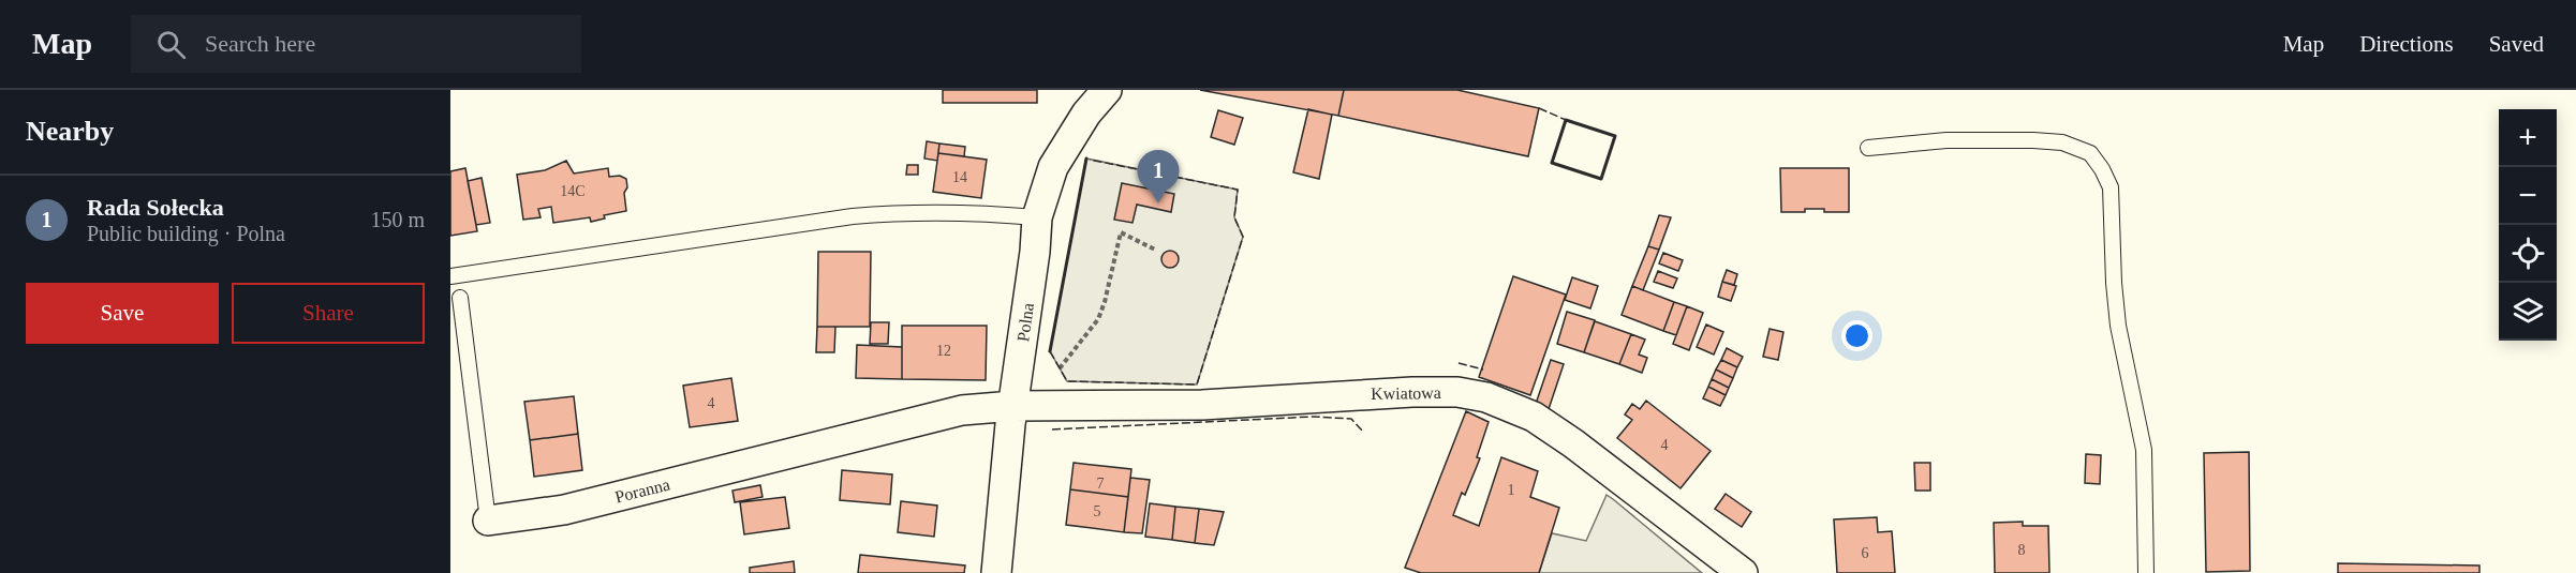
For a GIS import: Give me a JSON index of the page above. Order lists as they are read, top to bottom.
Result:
{
  "streets": {
    "street": ["Polna", "Kwiatowa", "Poranna"]
  },
  "crossings": [
    ["Polna", "Kwiatowa"],
    ["Polna", "Poranna"],
    ["Kwiatowa", "Poranna"]
  ],
  "house_numbers": [
    "14",
    "14C",
    "12",
    "4",
    "4",
    "7",
    "1",
    "5",
    "8",
    "6"
  ],
  "page": {
    "header": "Map",
    "search": "Search here",
    "nav": ["Map", "Directions", "Saved"],
    "heading": "Nearby",
    "map_buttons": ["+", "−"],
    "pins": "1",
    "list": [
      {
        "mark": "1",
        "name": "Rada Sołecka",
        "note": "Public building · Polna",
        "value": "150 m"
      }
    ],
    "buttons": ["Save", "Share"]
  }
}
